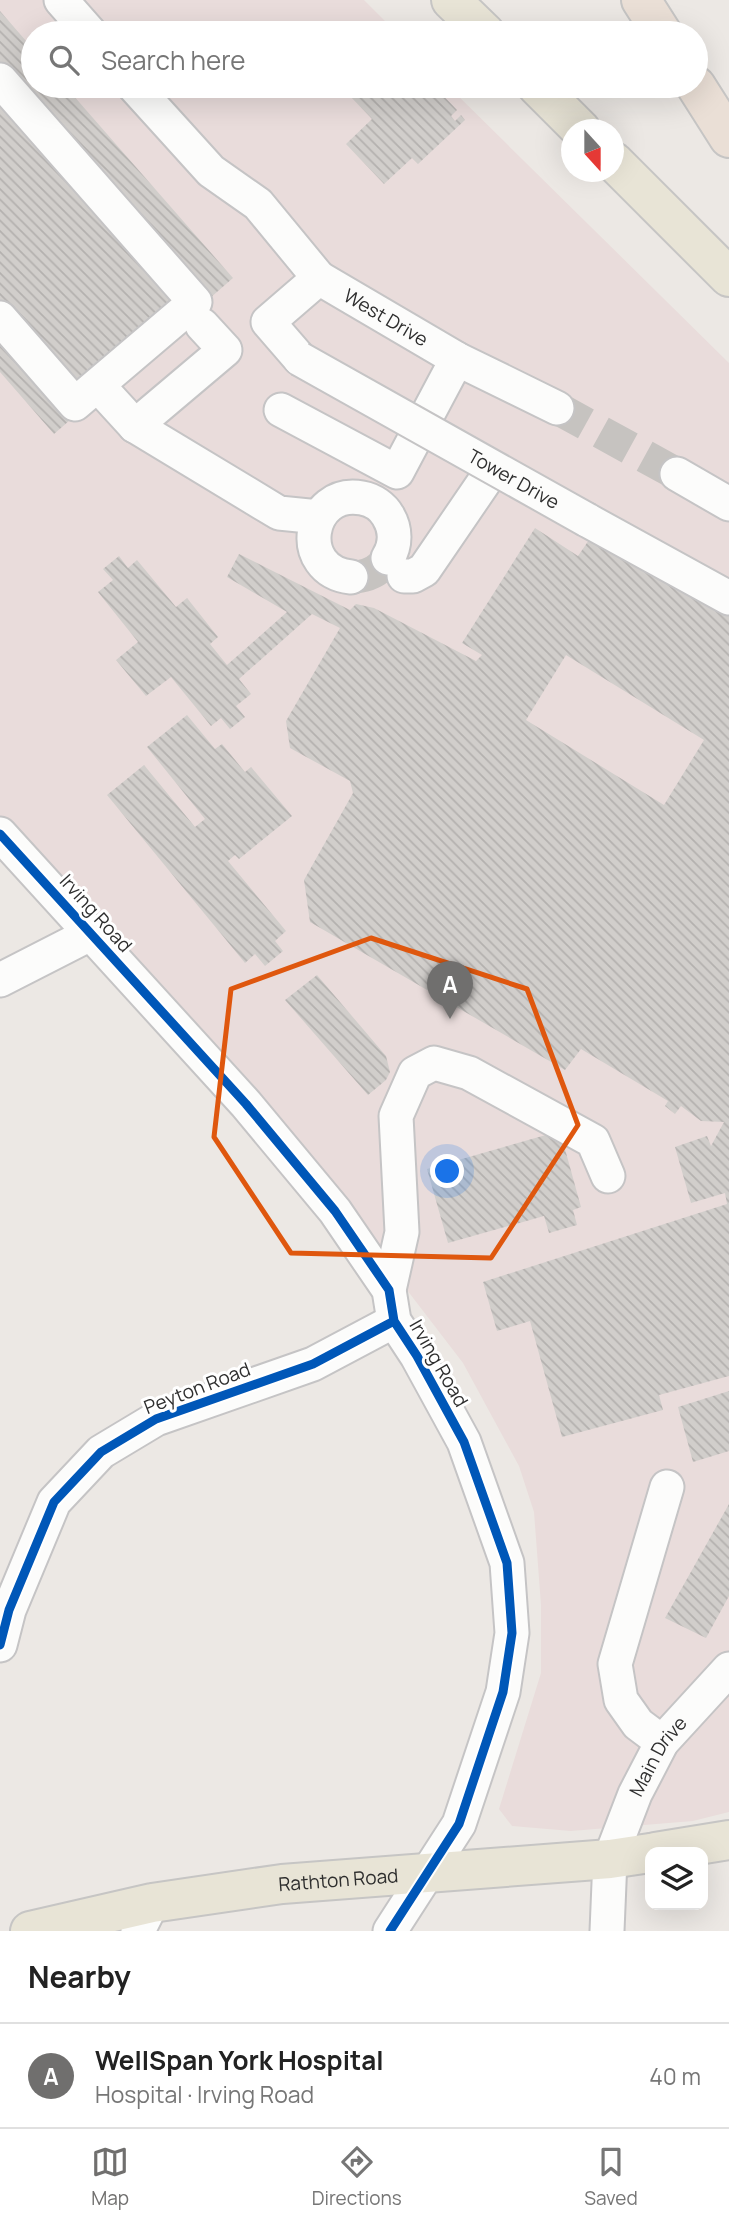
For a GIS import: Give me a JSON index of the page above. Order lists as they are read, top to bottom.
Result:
{
  "streets": {
    "main road": ["Rathton Road"],
    "street": [
      "West Drive",
      "Tower Drive",
      "Irving Road",
      "Peyton Road",
      "Main Drive"
    ]
  },
  "crossings": [
    ["Irving Road", "Peyton Road"],
    ["Irving Road", "Rathton Road"],
    ["Main Drive", "Rathton Road"]
  ],
  "north": "bottom",
  "page": {
    "search": "Search here",
    "pins": "A",
    "heading": "Nearby",
    "list": [
      {
        "mark": "A",
        "name": "WellSpan York Hospital",
        "note": "Hospital · Irving Road",
        "value": "40 m"
      }
    ],
    "nav": ["Map", "Directions", "Saved"]
  }
}
